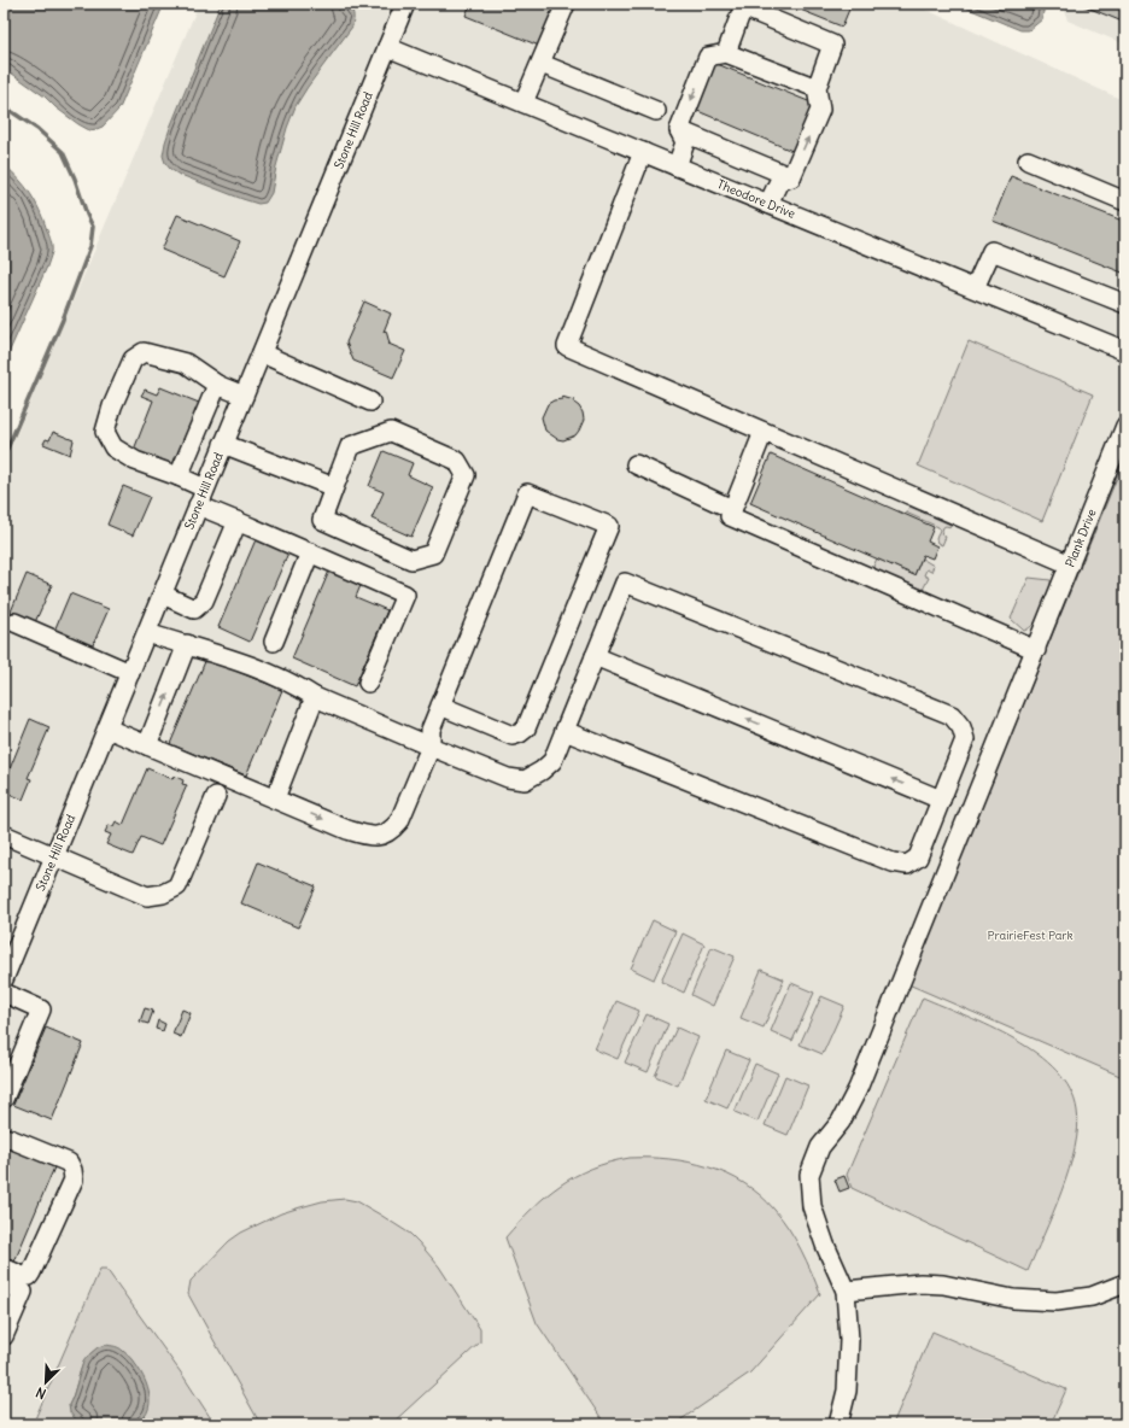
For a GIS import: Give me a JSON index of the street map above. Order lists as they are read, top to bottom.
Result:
{
  "streets": {
    "street": ["Stone Hill Road", "Theodore Drive", "Plank Drive"]
  },
  "crossings": [
    ["Stone Hill Road", "Theodore Drive"]
  ],
  "parks": ["PrairieFest Park"],
  "north": "bottom left"
}
